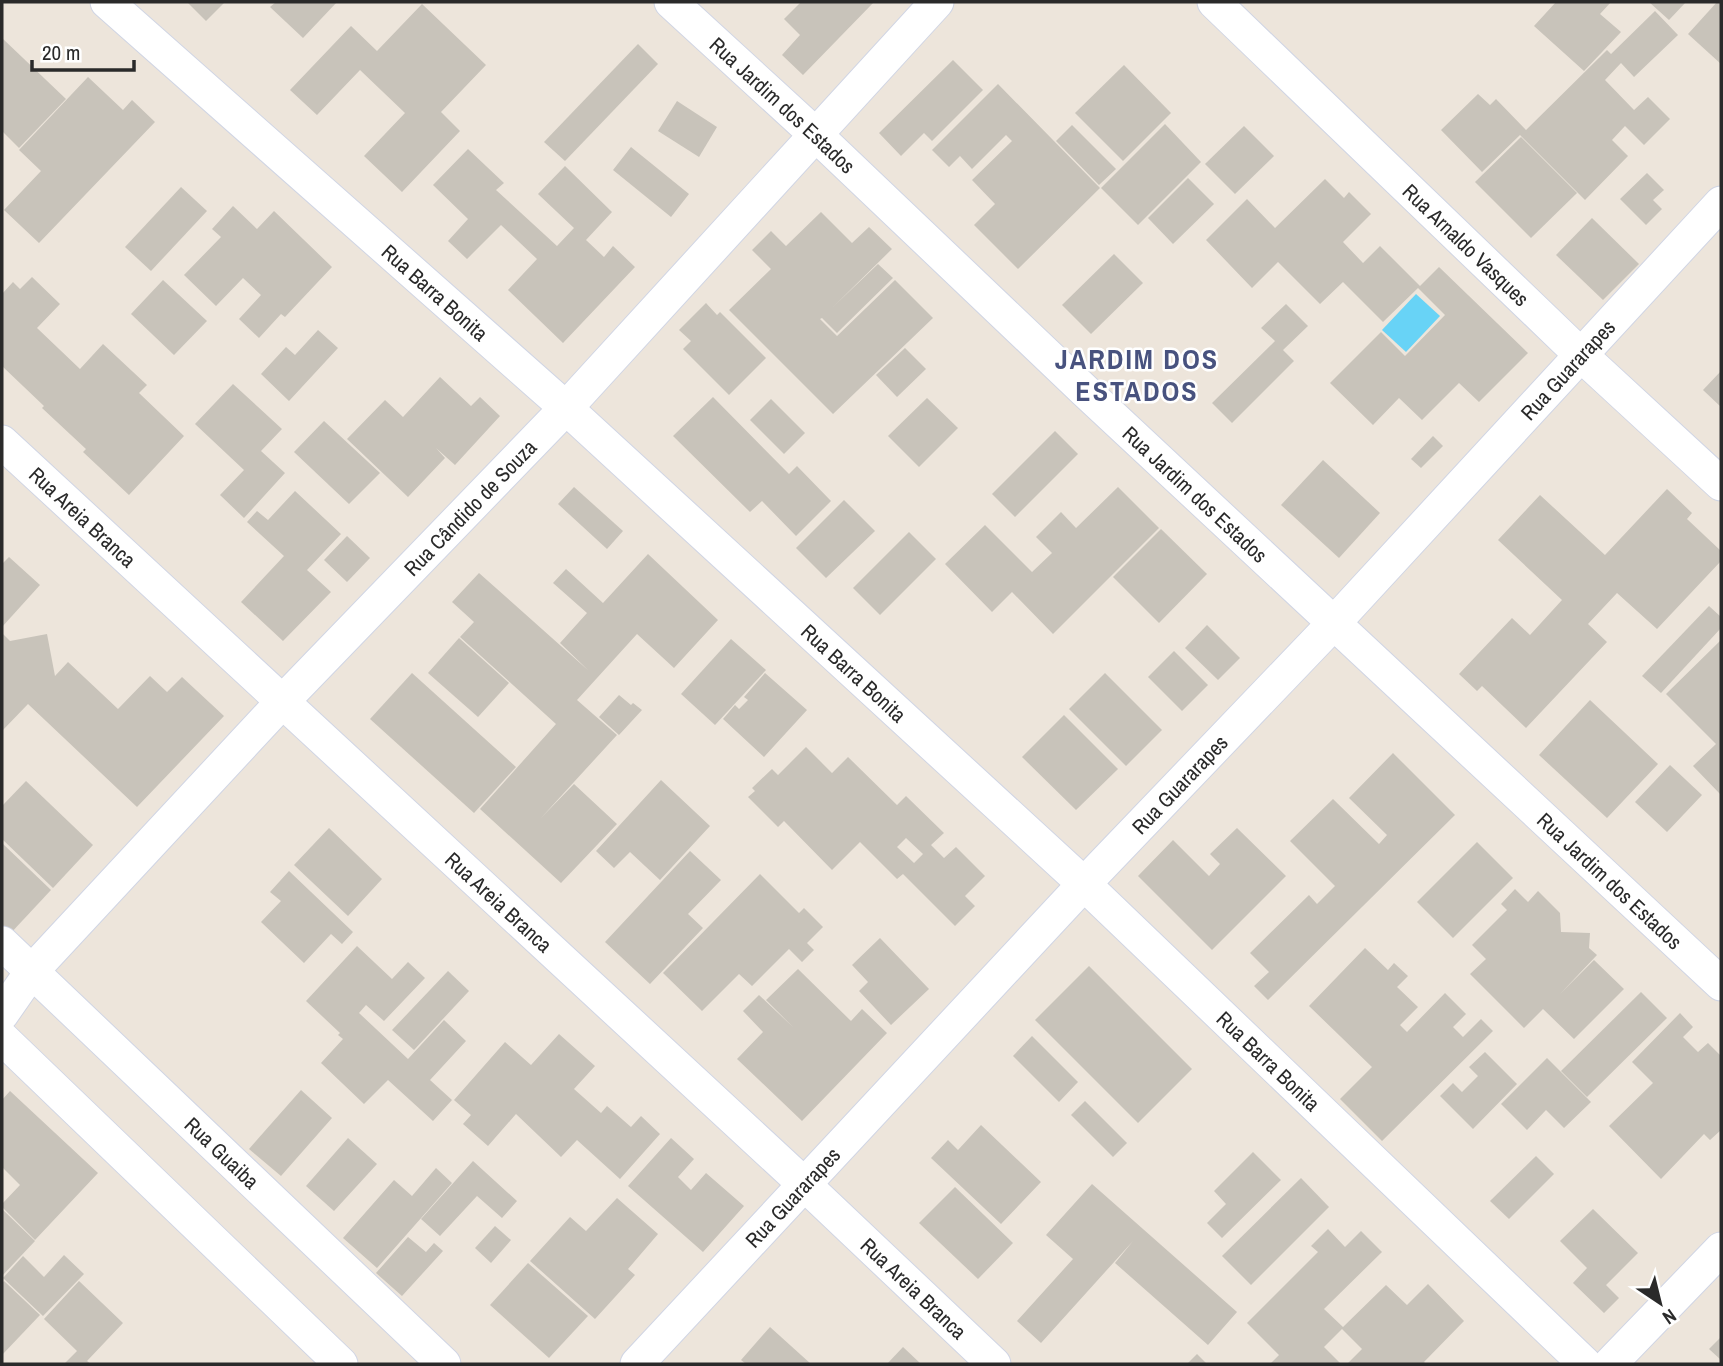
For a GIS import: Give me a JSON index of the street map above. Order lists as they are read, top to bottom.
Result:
{
  "streets": {
    "street": [
      "Rua Jardim dos Estados",
      "Rua Arnaldo Vasques",
      "Rua Barra Bonita",
      "Rua Guararapes",
      "Rua Cândido de Souza",
      "Rua Areia Branca",
      "Rua Guaiba"
    ]
  },
  "crossings": [
    ["Rua Jardim dos Estados", "Rua Guararapes"],
    ["Rua Jardim dos Estados", "Rua Cândido de Souza"],
    ["Rua Arnaldo Vasques", "Rua Guararapes"],
    ["Rua Barra Bonita", "Rua Guararapes"],
    ["Rua Barra Bonita", "Rua Cândido de Souza"],
    ["Rua Guararapes", "Rua Areia Branca"],
    ["Rua Cândido de Souza", "Rua Areia Branca"],
    ["Rua Cândido de Souza", "Rua Guaiba"]
  ],
  "districts": ["JARDIM DOS ESTADOS"],
  "scale_bar": "20 m",
  "north": "bottom right"
}
